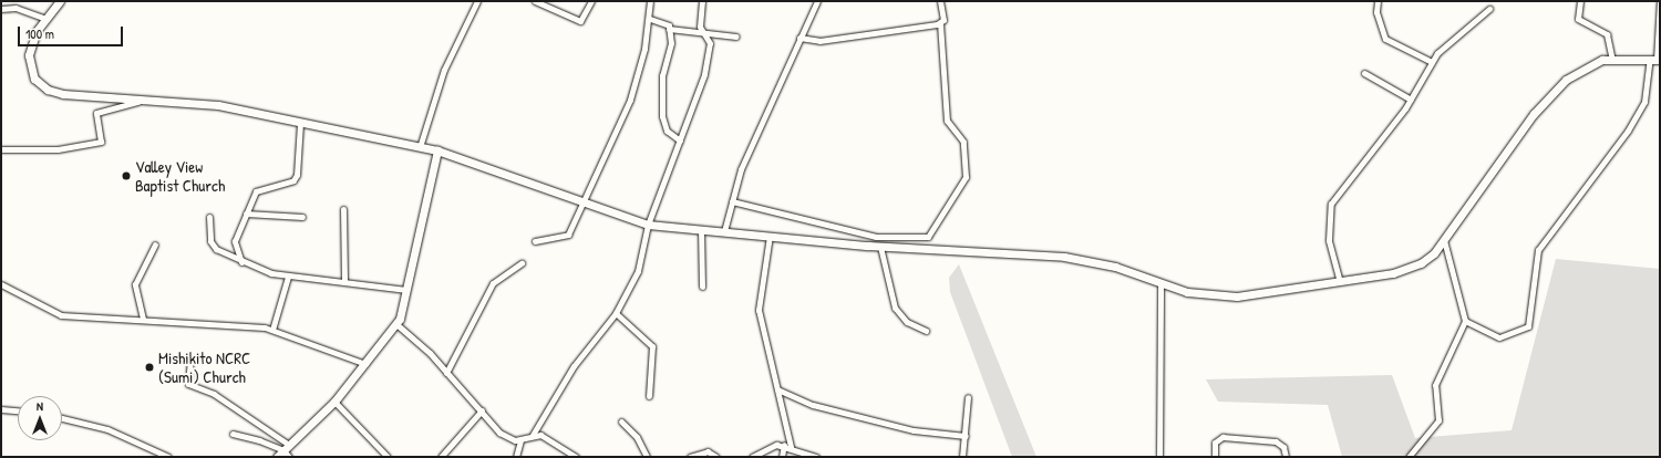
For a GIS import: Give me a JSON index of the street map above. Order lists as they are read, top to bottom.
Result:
{
  "places": ["Valley View Baptist Church", "Mishikito NCRC (Sumi) Church"],
  "scale_bar": "100 m",
  "north": "top"
}
